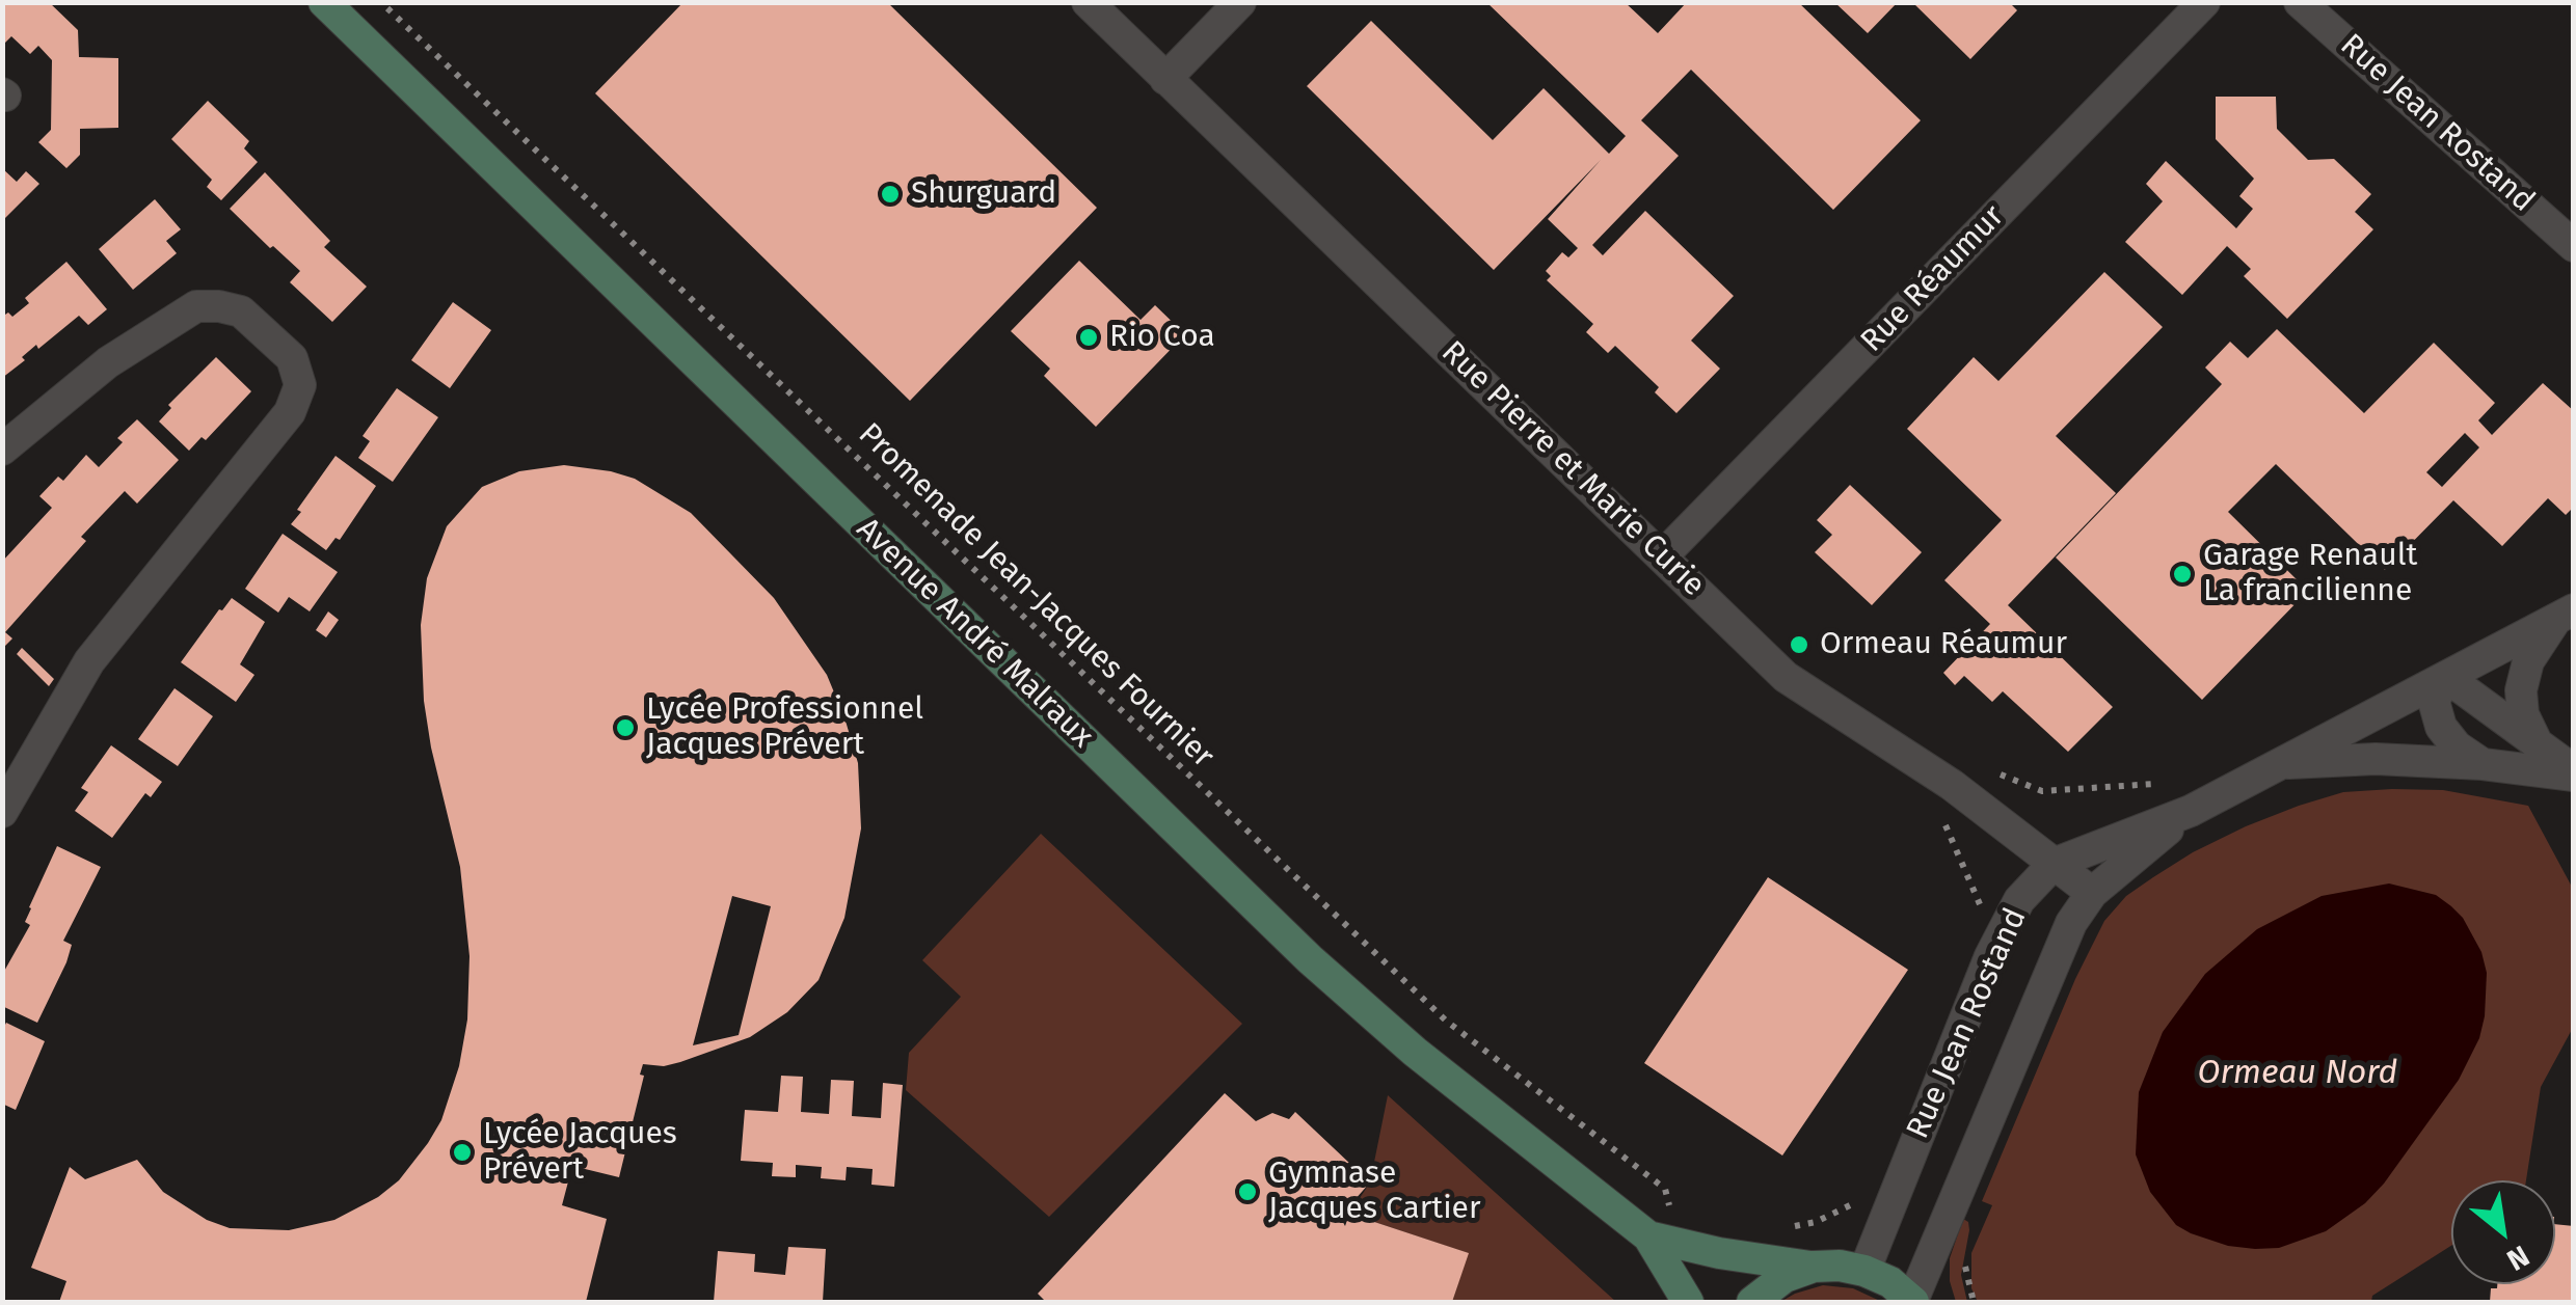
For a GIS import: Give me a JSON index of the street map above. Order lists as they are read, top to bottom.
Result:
{
  "streets": {
    "street": [
      "Rue Jean Rostand",
      "Rue Réaumur",
      "Rue Pierre et Marie Curie",
      "Avenue André Malraux"
    ],
    "path": ["Promenade Jean-Jacques Fournier"]
  },
  "crossings": [
    ["Rue Jean Rostand", "Rue Pierre et Marie Curie"],
    ["Rue Réaumur", "Rue Pierre et Marie Curie"]
  ],
  "water": ["Ormeau Nord"],
  "places": [
    "Shurguard",
    "Rio Coa",
    "Garage Renault La francilienne",
    "Ormeau Réaumur",
    "Lycée Professionnel Jacques Prévert",
    "Lycée Jacques Prévert",
    "Gymnase Jacques Cartier"
  ],
  "north": "bottom right"
}
